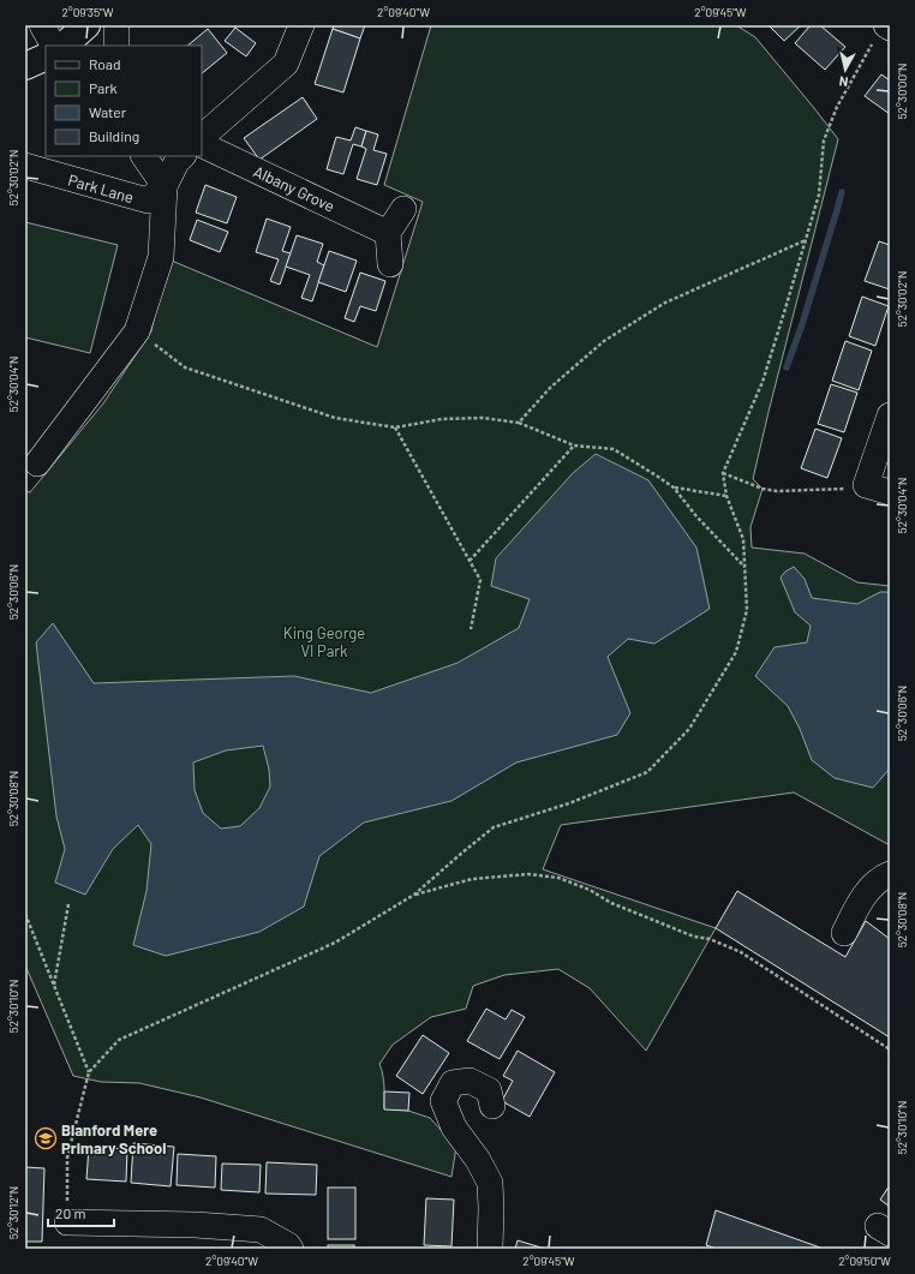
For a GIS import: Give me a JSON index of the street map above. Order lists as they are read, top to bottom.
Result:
{
  "streets": {
    "street": ["Park Lane", "Albany Grove"]
  },
  "parks": ["King George VI Park"],
  "places": {
    "school or university": ["Blanford Mere Primary School"]
  },
  "legend": [
    "Road",
    "Park",
    "Water",
    "Building"
  ],
  "scale_bar": "20 m",
  "north": "bottom",
  "coordinates": [
    "2°09'35\"W",
    "2°09'40\"W",
    "2°09'45\"W",
    "52°30'00\"N",
    "52°30'02\"N",
    "52°30'04\"N",
    "52°30'06\"N",
    "52°30'08\"N",
    "52°30'10\"N",
    "52°30'12\"N",
    "2°09'50\"W"
  ]
}
